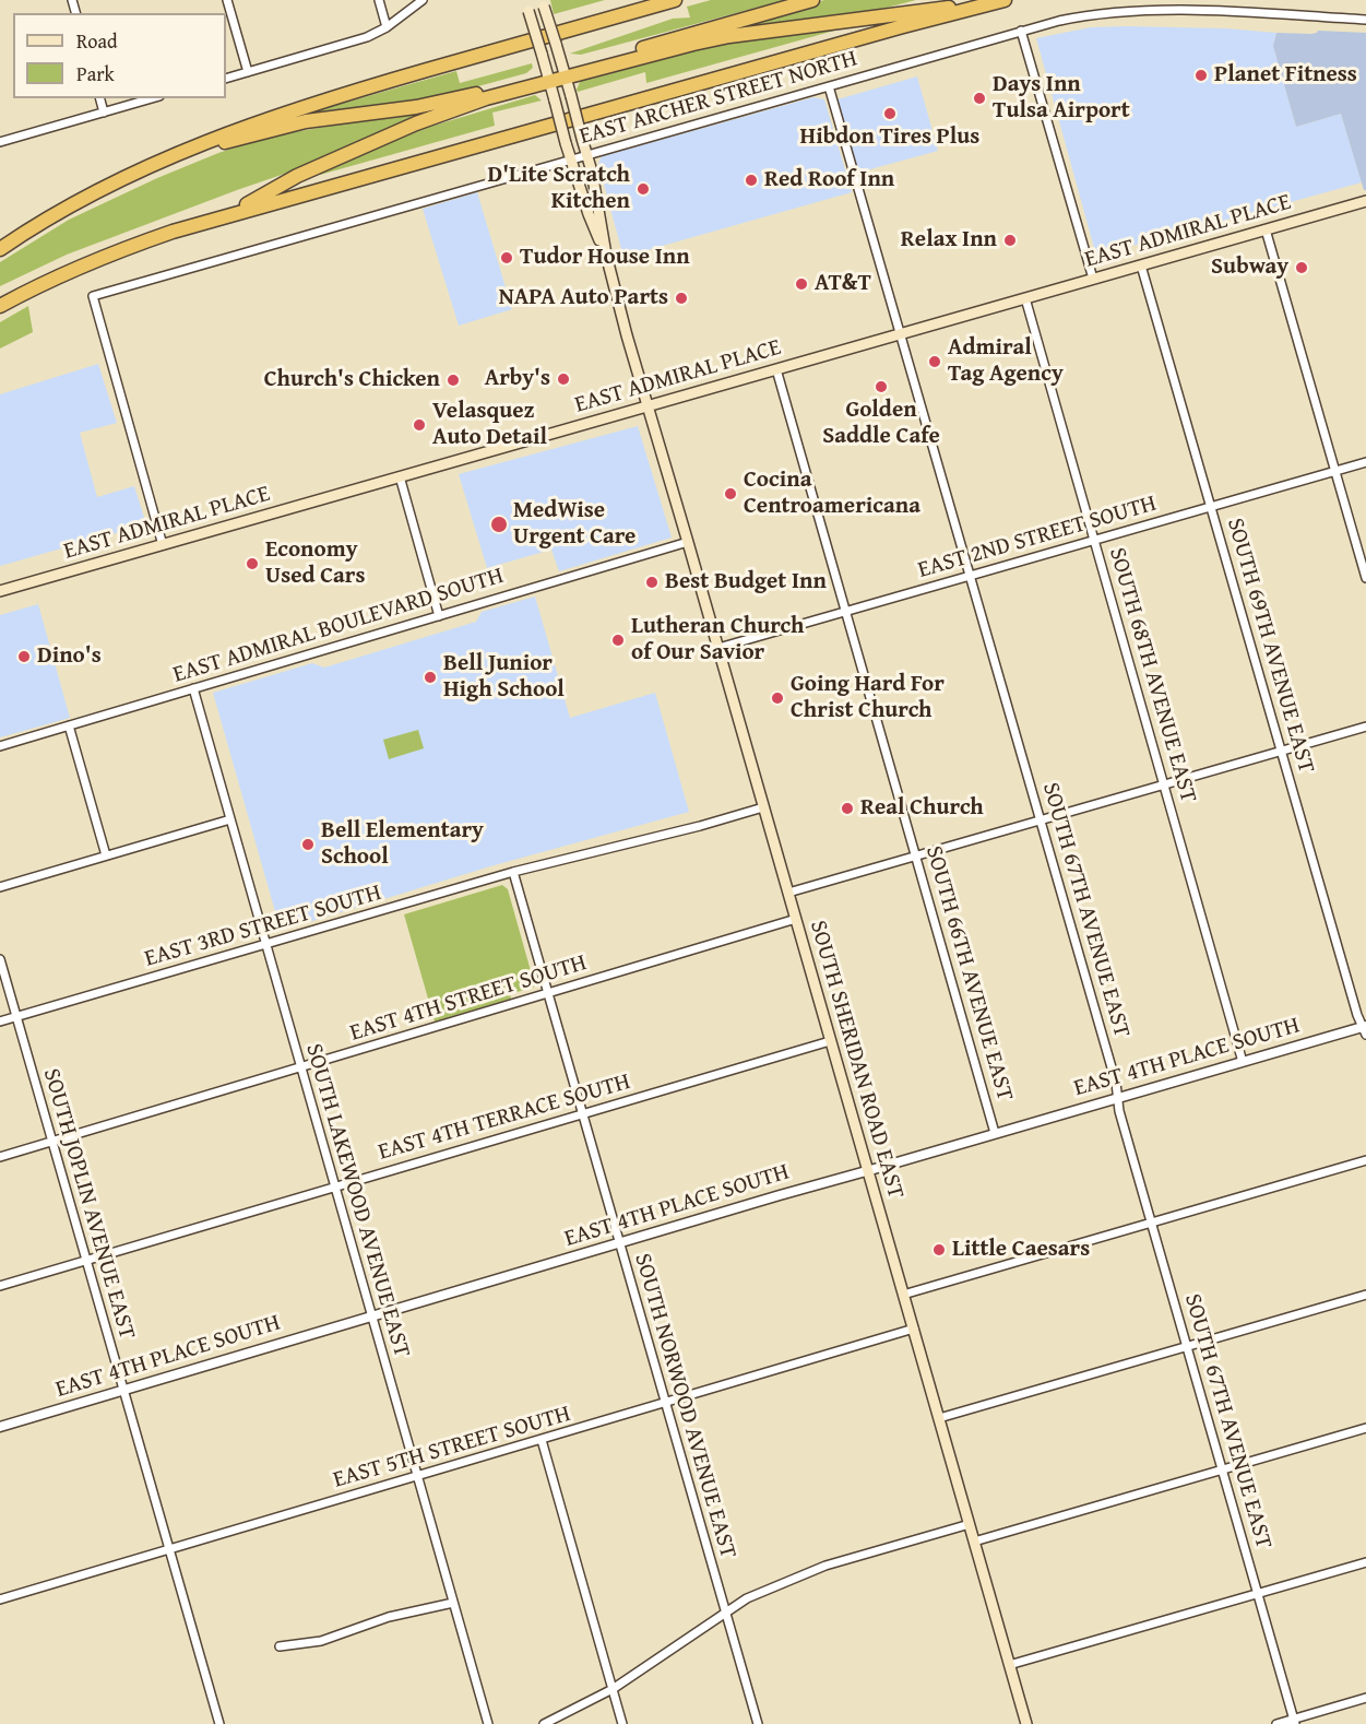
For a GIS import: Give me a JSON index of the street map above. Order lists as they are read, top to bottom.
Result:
{
  "streets": {
    "main road": ["EAST ADMIRAL PLACE", "SOUTH SHERIDAN ROAD EAST"],
    "street": [
      "EAST ARCHER STREET NORTH",
      "EAST 2ND STREET SOUTH",
      "EAST ADMIRAL BOULEVARD SOUTH",
      "SOUTH 69TH AVENUE EAST",
      "SOUTH 68TH AVENUE EAST",
      "SOUTH 67TH AVENUE EAST",
      "EAST 3RD STREET SOUTH",
      "SOUTH 66TH AVENUE EAST",
      "EAST 4TH STREET SOUTH",
      "EAST 4TH PLACE SOUTH",
      "EAST 4TH TERRACE SOUTH",
      "SOUTH LAKEWOOD AVENUE EAST",
      "SOUTH JOPLIN AVENUE EAST",
      "SOUTH NORWOOD AVENUE EAST",
      "EAST 5TH STREET SOUTH"
    ]
  },
  "crossings": [
    ["EAST ARCHER STREET NORTH", "EAST ADMIRAL PLACE"],
    ["EAST ARCHER STREET NORTH", "SOUTH 67TH AVENUE EAST"],
    ["EAST ADMIRAL PLACE", "SOUTH 69TH AVENUE EAST"],
    ["EAST ADMIRAL PLACE", "SOUTH 68TH AVENUE EAST"],
    ["EAST ADMIRAL PLACE", "SOUTH 67TH AVENUE EAST"],
    ["EAST ADMIRAL PLACE", "SOUTH 66TH AVENUE EAST"],
    ["EAST ADMIRAL PLACE", "SOUTH SHERIDAN ROAD EAST"],
    ["EAST 2ND STREET SOUTH", "SOUTH 69TH AVENUE EAST"],
    ["EAST 2ND STREET SOUTH", "SOUTH 68TH AVENUE EAST"],
    ["EAST 2ND STREET SOUTH", "SOUTH 67TH AVENUE EAST"],
    ["EAST 2ND STREET SOUTH", "SOUTH 66TH AVENUE EAST"],
    ["EAST 2ND STREET SOUTH", "SOUTH SHERIDAN ROAD EAST"],
    ["EAST ADMIRAL BOULEVARD SOUTH", "SOUTH SHERIDAN ROAD EAST"],
    ["EAST ADMIRAL BOULEVARD SOUTH", "SOUTH LAKEWOOD AVENUE EAST"],
    ["SOUTH 69TH AVENUE EAST", "EAST 4TH PLACE SOUTH"],
    ["SOUTH 68TH AVENUE EAST", "EAST 4TH PLACE SOUTH"],
    ["SOUTH 67TH AVENUE EAST", "EAST 4TH PLACE SOUTH"],
    ["EAST 3RD STREET SOUTH", "SOUTH SHERIDAN ROAD EAST"],
    ["EAST 3RD STREET SOUTH", "SOUTH LAKEWOOD AVENUE EAST"],
    ["EAST 3RD STREET SOUTH", "SOUTH JOPLIN AVENUE EAST"],
    ["EAST 3RD STREET SOUTH", "SOUTH NORWOOD AVENUE EAST"],
    ["SOUTH 66TH AVENUE EAST", "EAST 4TH PLACE SOUTH"],
    ["EAST 4TH STREET SOUTH", "SOUTH SHERIDAN ROAD EAST"],
    ["EAST 4TH STREET SOUTH", "SOUTH LAKEWOOD AVENUE EAST"],
    ["EAST 4TH STREET SOUTH", "SOUTH JOPLIN AVENUE EAST"],
    ["EAST 4TH STREET SOUTH", "SOUTH NORWOOD AVENUE EAST"],
    ["EAST 4TH PLACE SOUTH", "SOUTH SHERIDAN ROAD EAST"],
    ["EAST 4TH PLACE SOUTH", "SOUTH LAKEWOOD AVENUE EAST"],
    ["EAST 4TH PLACE SOUTH", "SOUTH JOPLIN AVENUE EAST"],
    ["EAST 4TH PLACE SOUTH", "SOUTH NORWOOD AVENUE EAST"],
    ["SOUTH SHERIDAN ROAD EAST", "EAST 4TH TERRACE SOUTH"],
    ["SOUTH SHERIDAN ROAD EAST", "EAST 5TH STREET SOUTH"],
    ["EAST 4TH TERRACE SOUTH", "SOUTH LAKEWOOD AVENUE EAST"],
    ["EAST 4TH TERRACE SOUTH", "SOUTH JOPLIN AVENUE EAST"],
    ["EAST 4TH TERRACE SOUTH", "SOUTH NORWOOD AVENUE EAST"],
    ["SOUTH LAKEWOOD AVENUE EAST", "EAST 5TH STREET SOUTH"],
    ["SOUTH JOPLIN AVENUE EAST", "EAST 5TH STREET SOUTH"],
    ["SOUTH NORWOOD AVENUE EAST", "EAST 5TH STREET SOUTH"]
  ],
  "places": [
    "Planet Fitness",
    "Days Inn Tulsa Airport",
    "Hibdon Tires Plus",
    "Red Roof Inn",
    "D'Lite Scratch Kitchen",
    "Relax Inn",
    "Tudor House Inn",
    "Subway",
    "AT&T",
    "NAPA Auto Parts",
    "Admiral Tag Agency",
    "Arby's",
    "Church's Chicken",
    "Golden Saddle Cafe",
    "Velasquez Auto Detail",
    "Cocina Centroamericana",
    "MedWise Urgent Care",
    "Economy Used Cars",
    "Best Budget Inn",
    "Lutheran Church of Our Savior",
    "Dino's",
    "Bell Junior High School",
    "Going Hard For Christ Church",
    "Real Church",
    "Bell Elementary School",
    "Little Caesars"
  ],
  "legend": ["Road", "Park"]
}
